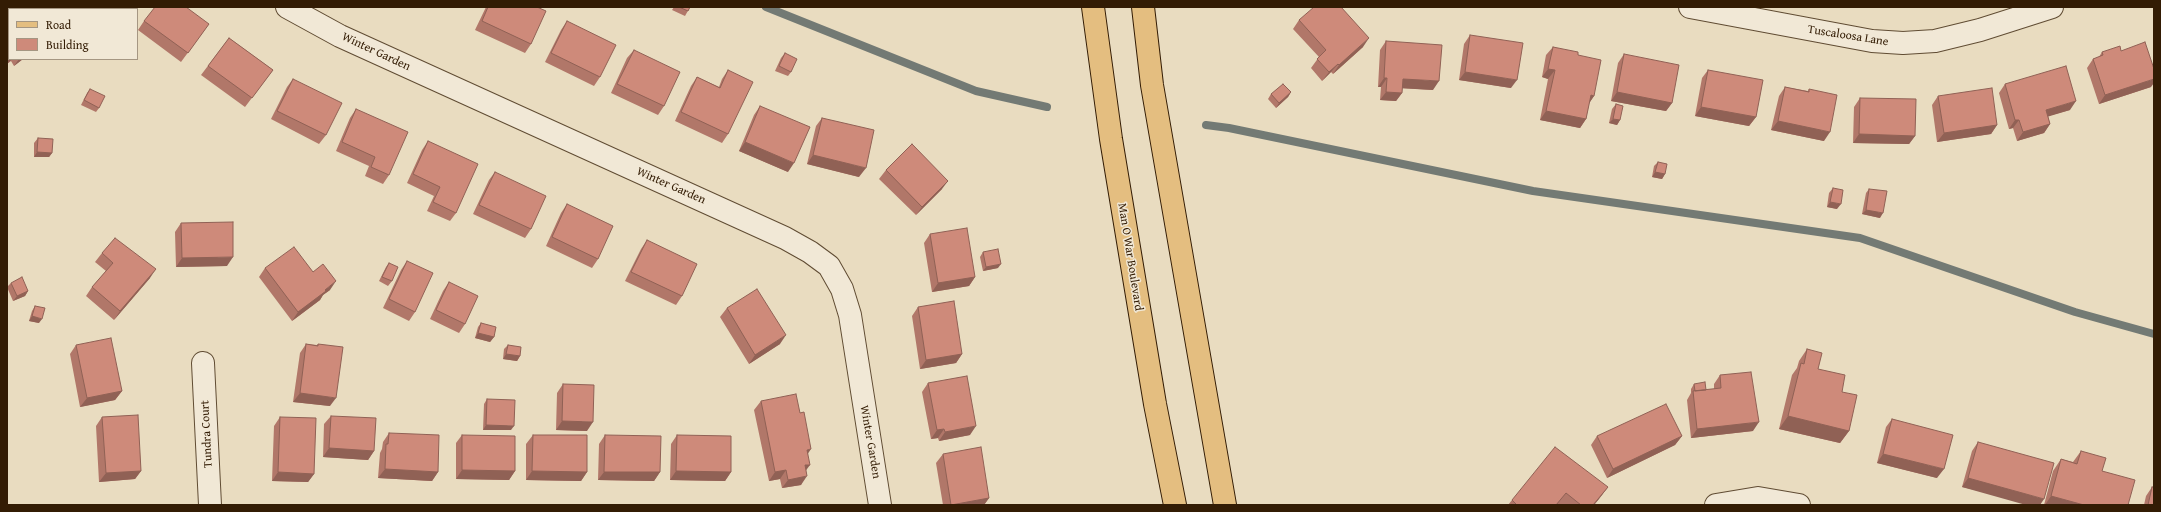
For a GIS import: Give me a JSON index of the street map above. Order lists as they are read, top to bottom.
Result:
{
  "streets": {
    "main road": ["Man O War Boulevard"],
    "street": ["Tuscaloosa Lane", "Winter Garden", "Tundra Court"]
  },
  "legend": ["Road", "Building"]
}
